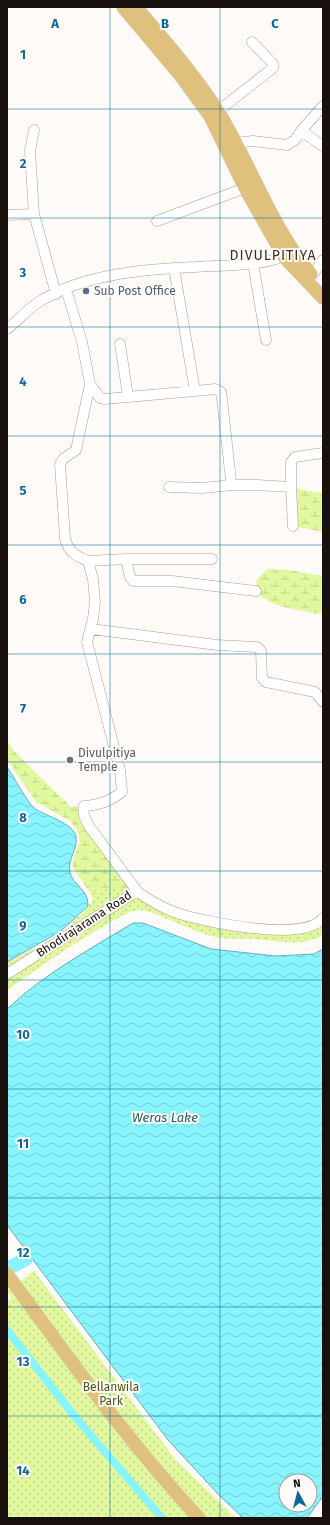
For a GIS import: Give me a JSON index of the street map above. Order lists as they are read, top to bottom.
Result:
{
  "streets": {
    "street": ["Bhodirajarama Road"]
  },
  "districts": ["DIVULPITIYA"],
  "water": ["Weras Lake"],
  "parks": ["Bellanwila Park"],
  "places": ["Sub Post Office", "Divulpitiya Temple"],
  "north": "top",
  "grid": {
    "columns": ["A", "B", "C"],
    "rows": [
      "1",
      "2",
      "3",
      "4",
      "5",
      "6",
      "7",
      "8",
      "9",
      "10",
      "11",
      "12",
      "13",
      "14"
    ]
  }
}
